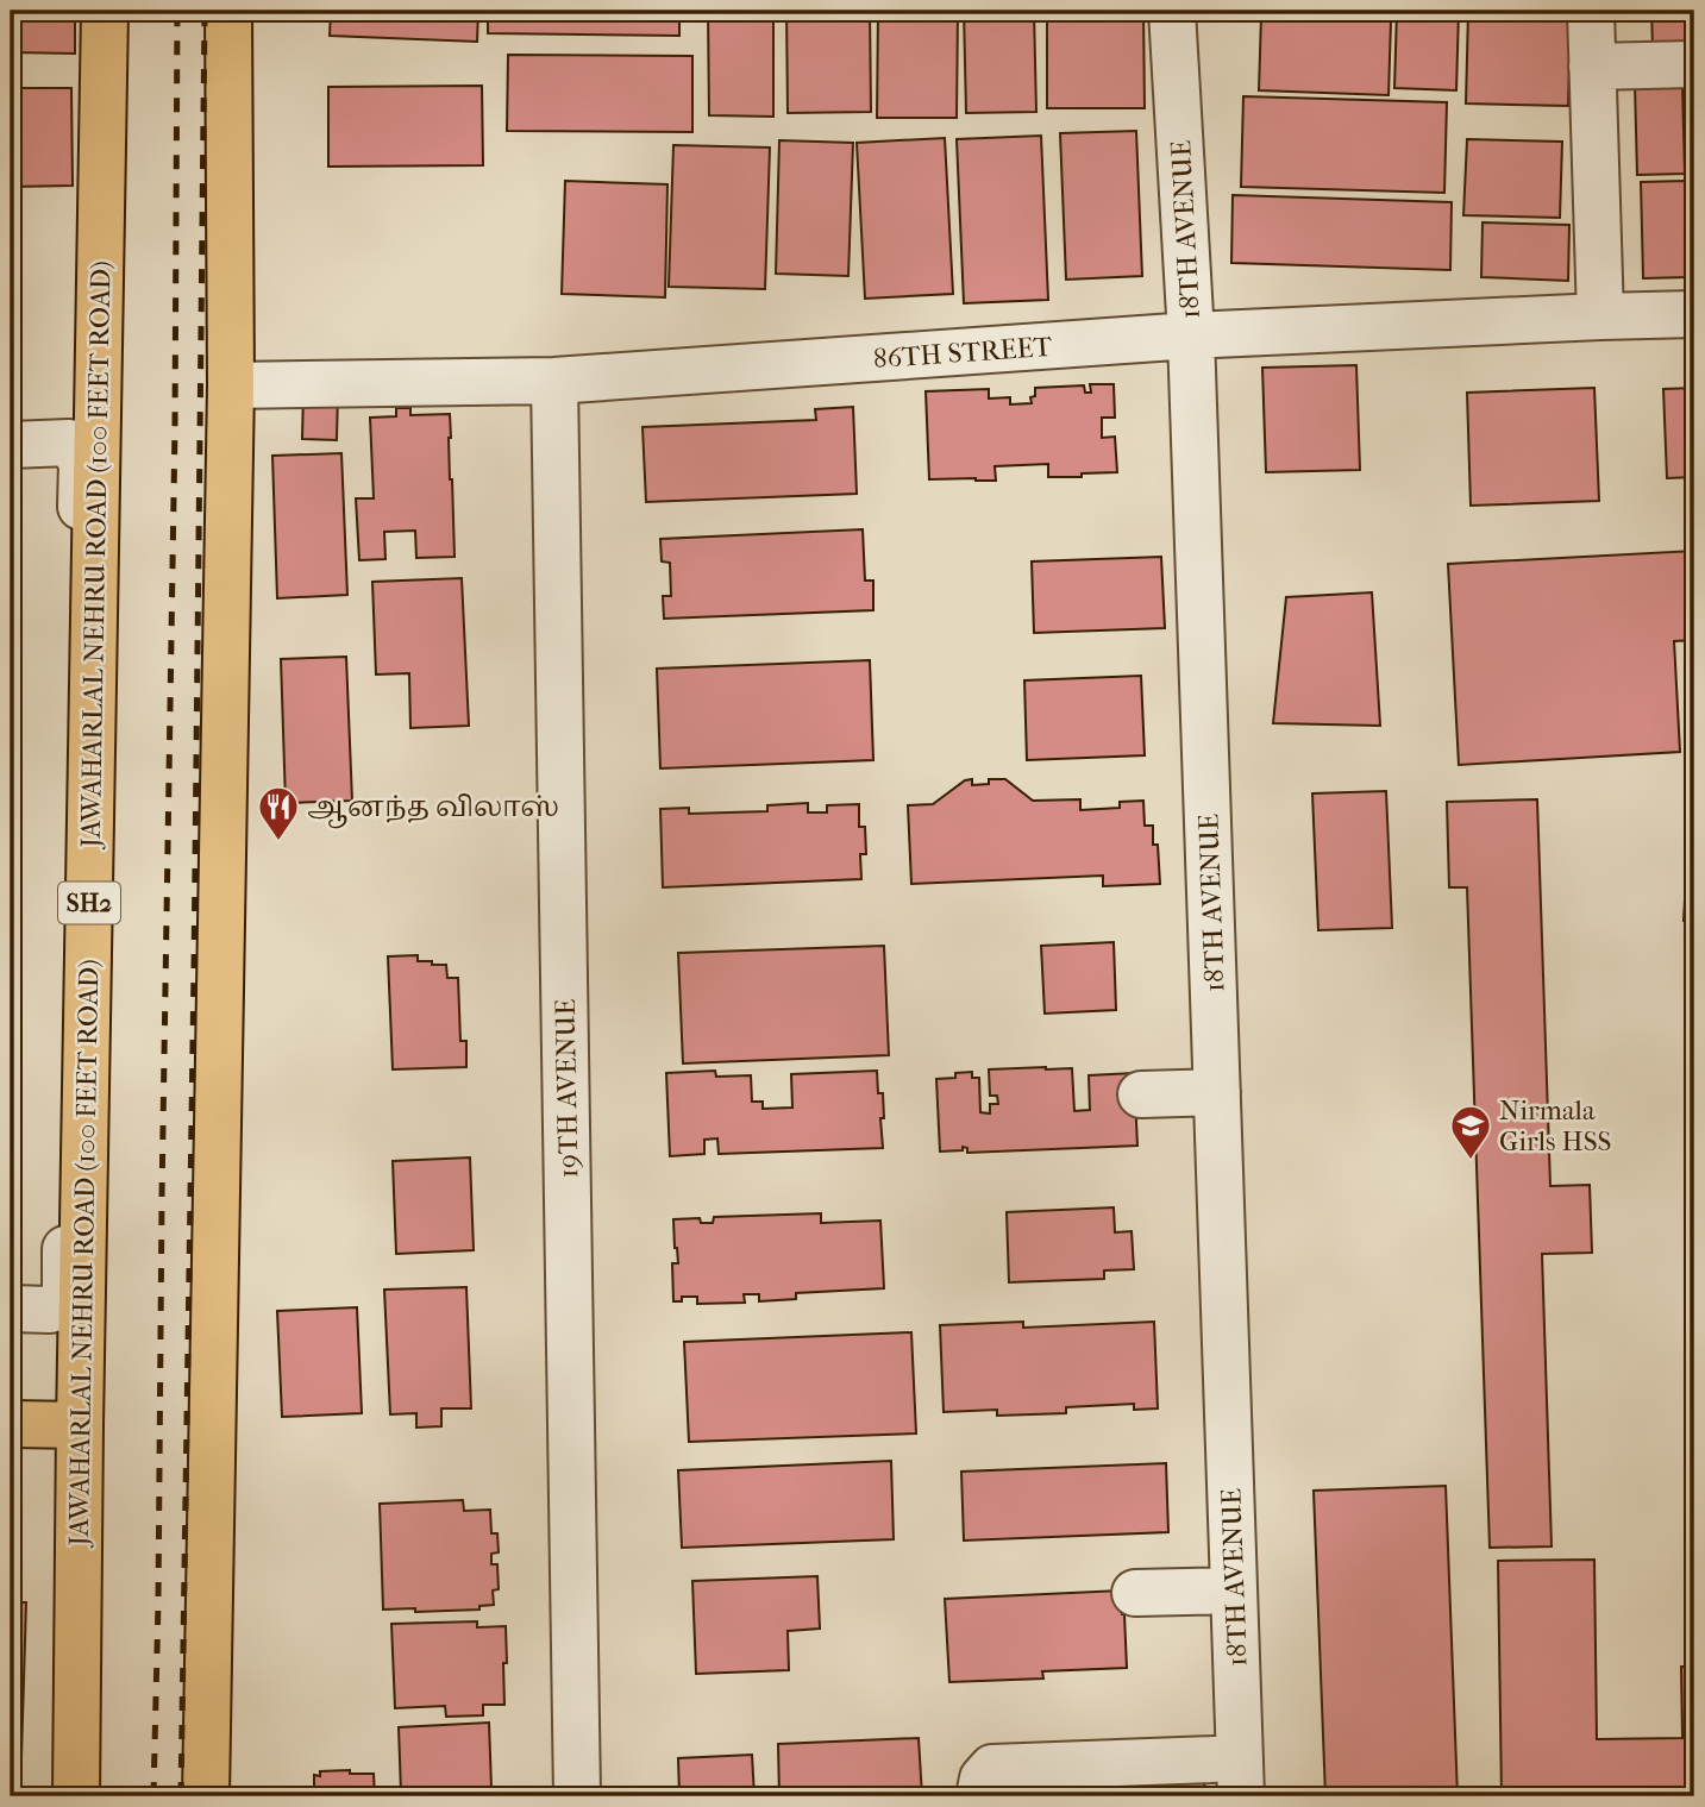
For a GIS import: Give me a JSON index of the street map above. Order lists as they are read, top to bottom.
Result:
{
  "streets": {
    "main road": ["JAWAHARLAL NEHRU ROAD (100 FEET ROAD)", "SH2"],
    "street": ["18TH AVENUE", "86TH STREET", "19TH AVENUE"]
  },
  "crossings": [
    ["18TH AVENUE", "86TH STREET"],
    ["86TH STREET", "19TH AVENUE"]
  ],
  "places": {
    "restaurant": ["ஆனந்த விலாஸ்"],
    "school or university": ["Nirmala Girls HSS"]
  }
}
